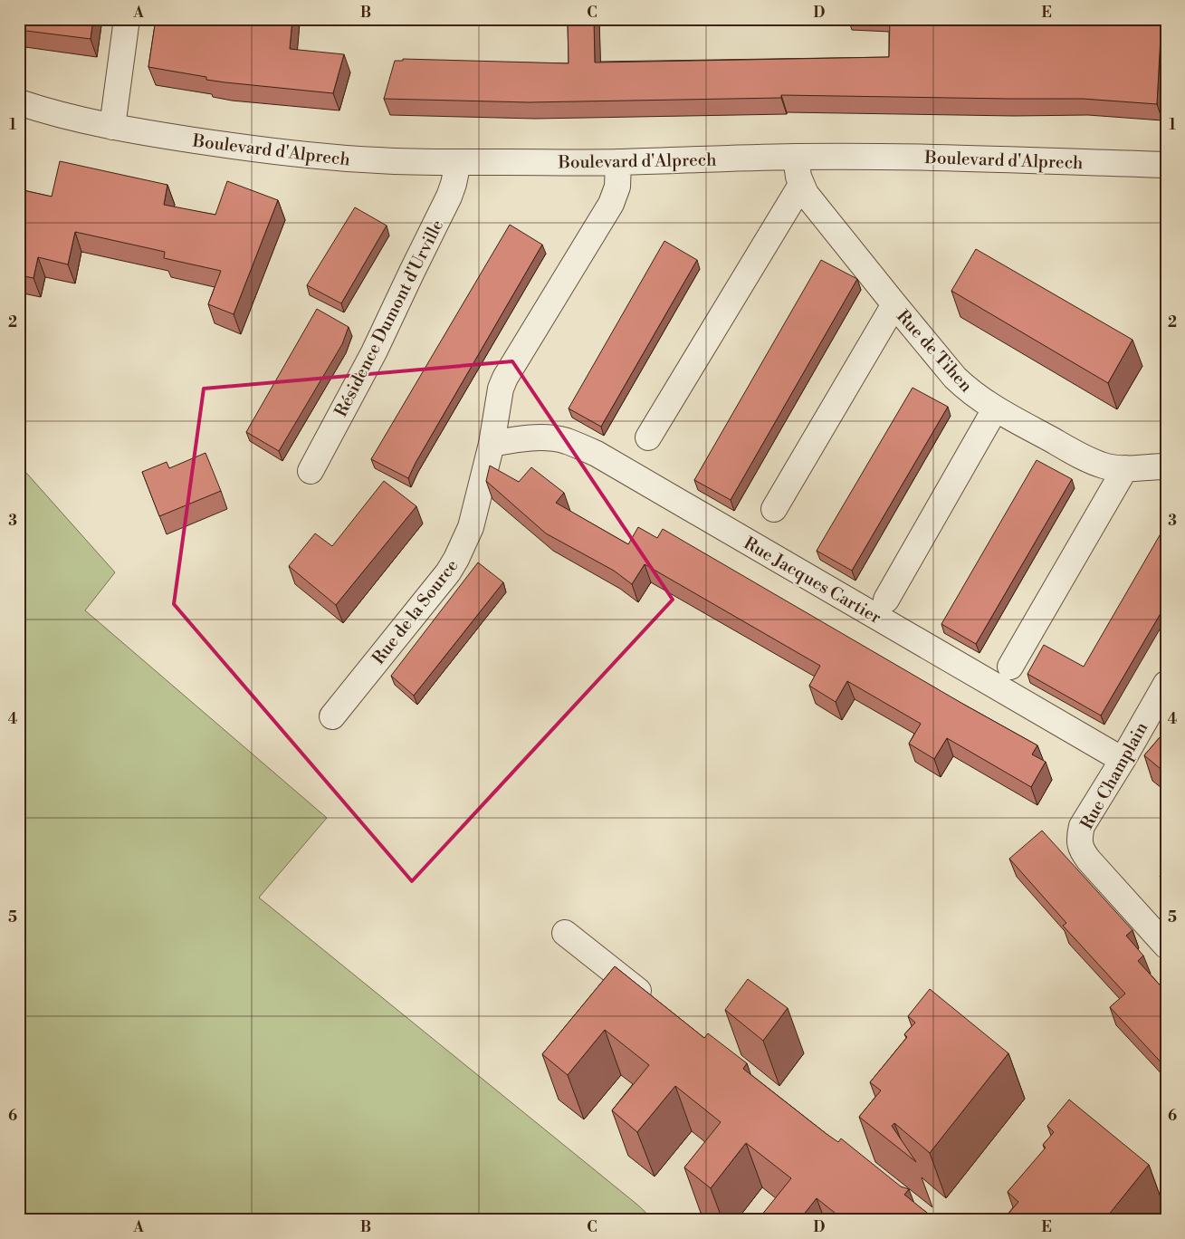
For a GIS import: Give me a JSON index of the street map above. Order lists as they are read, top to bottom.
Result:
{
  "streets": {
    "street": [
      "Boulevard d'Alprech",
      "Résidence Dumont d'Urville",
      "Rue de Tihen",
      "Rue Jacques Cartier",
      "Rue de la Source",
      "Rue Champlain"
    ]
  },
  "crossings": [
    ["Boulevard d'Alprech", "Résidence Dumont d'Urville"],
    ["Boulevard d'Alprech", "Rue de Tihen"],
    ["Rue Jacques Cartier", "Rue de la Source"],
    ["Rue Jacques Cartier", "Rue Champlain"]
  ],
  "grid": {
    "columns": [
      "A",
      "B",
      "C",
      "D",
      "E"
    ],
    "rows": [
      "1",
      "2",
      "3",
      "4",
      "5",
      "6"
    ]
  }
}
